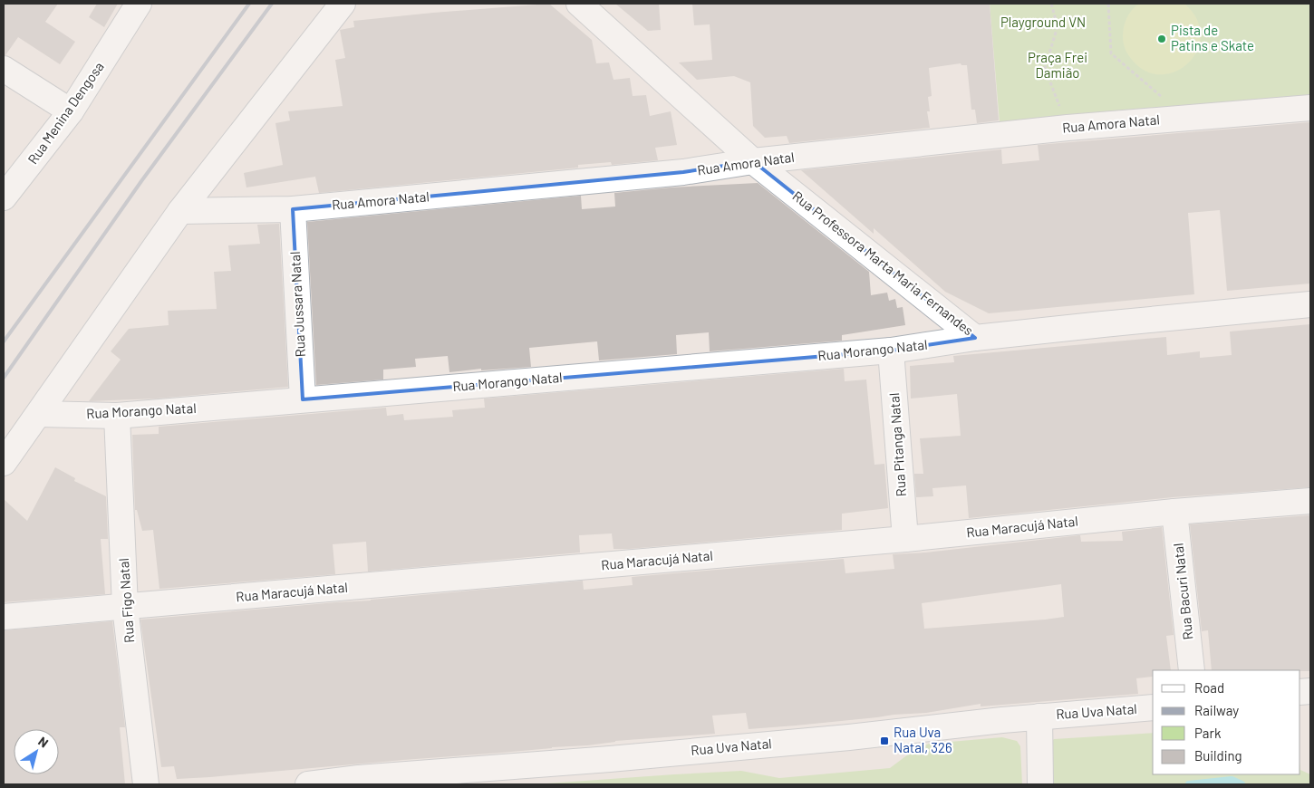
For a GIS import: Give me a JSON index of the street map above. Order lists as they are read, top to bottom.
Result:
{
  "streets": {
    "street": [
      "Rua Menina Dengosa",
      "Rua Amora Natal",
      "Rua Professora Marta Maria Fernandes",
      "Rua Jussara Natal",
      "Rua Morango Natal",
      "Rua Pitanga Natal",
      "Rua Maracujá Natal",
      "Rua Bacuri Natal",
      "Rua Figo Natal",
      "Rua Uva Natal"
    ]
  },
  "crossings": [
    ["Rua Amora Natal", "Rua Professora Marta Maria Fernandes"],
    ["Rua Amora Natal", "Rua Jussara Natal"],
    ["Rua Professora Marta Maria Fernandes", "Rua Morango Natal"],
    ["Rua Jussara Natal", "Rua Morango Natal"],
    ["Rua Morango Natal", "Rua Pitanga Natal"],
    ["Rua Morango Natal", "Rua Figo Natal"],
    ["Rua Pitanga Natal", "Rua Maracujá Natal"],
    ["Rua Maracujá Natal", "Rua Bacuri Natal"],
    ["Rua Maracujá Natal", "Rua Figo Natal"]
  ],
  "parks": ["Playground VN", "Praça Frei Damião"],
  "places": {
    "other": ["Pista de Patins e Skate"],
    "transit": ["Rua Uva Natal, 326"]
  },
  "legend": [
    "Road",
    "Railway",
    "Park",
    "Building"
  ],
  "north": "top right"
}
